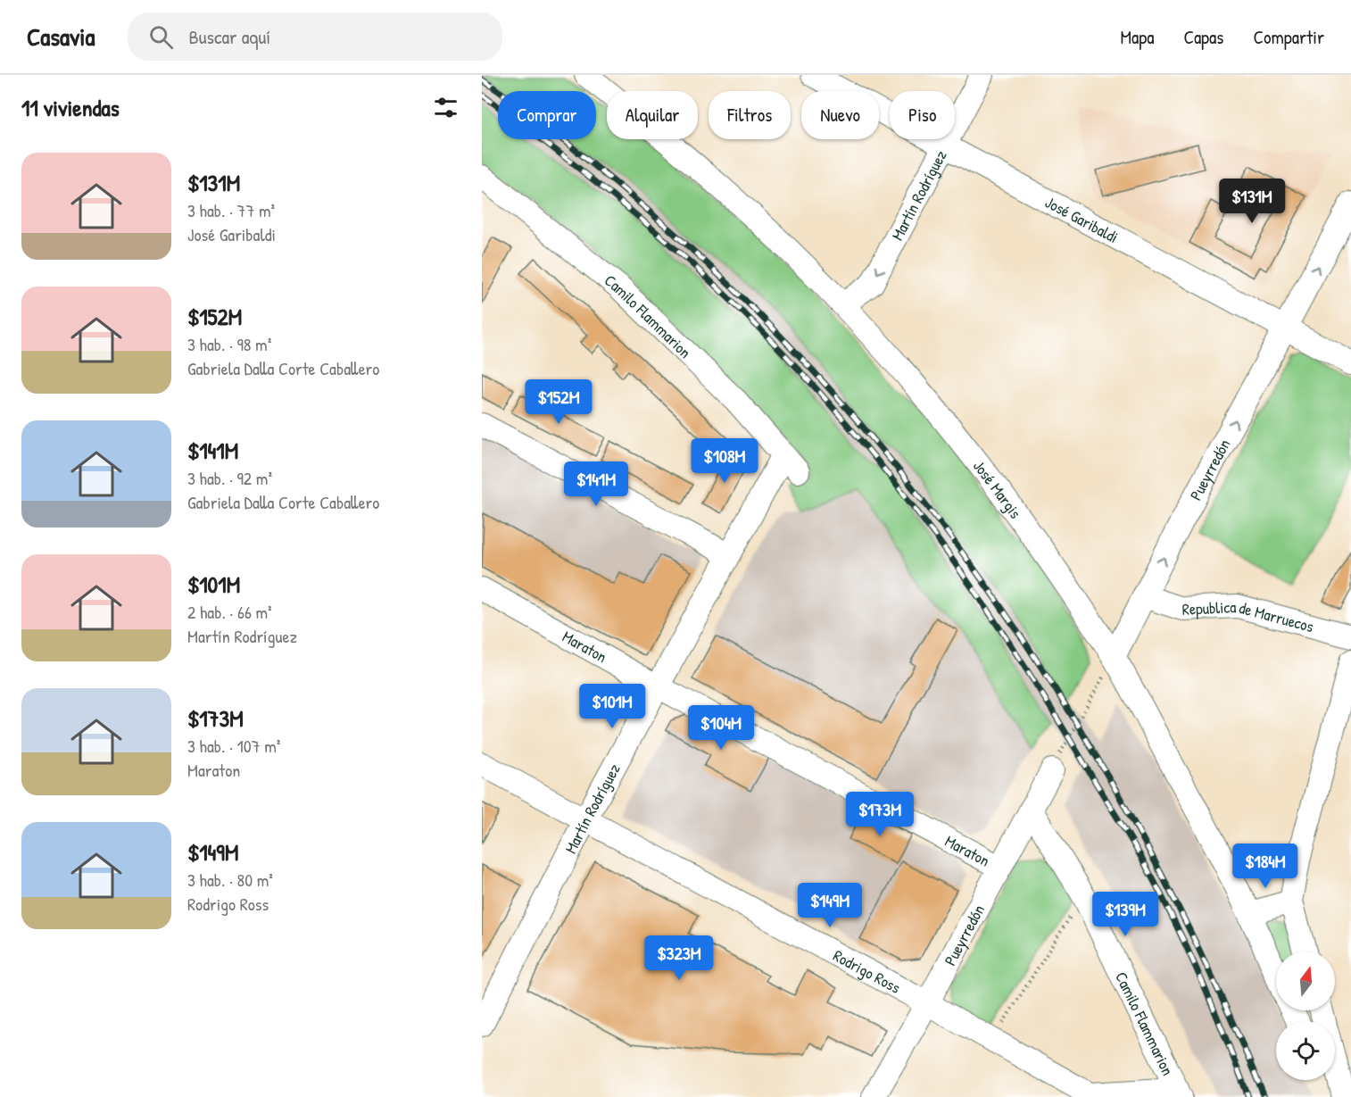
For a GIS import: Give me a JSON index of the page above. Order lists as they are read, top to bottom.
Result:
{
  "streets": {
    "street": [
      "Martín Rodríguez",
      "José Garibaldi",
      "Camilo Flammarion",
      "Pueyrredón",
      "José Margis",
      "Republica de Marruecos",
      "Maraton",
      "Rodrigo Ross"
    ]
  },
  "crossings": [
    ["Martín Rodríguez", "José Garibaldi"],
    ["Martín Rodríguez", "Camilo Flammarion"],
    ["Martín Rodríguez", "José Margis"],
    ["Martín Rodríguez", "Maraton"],
    ["Martín Rodríguez", "Rodrigo Ross"],
    ["José Garibaldi", "Pueyrredón"],
    ["Camilo Flammarion", "Pueyrredón"],
    ["Camilo Flammarion", "Rodrigo Ross"],
    ["Pueyrredón", "José Margis"],
    ["Pueyrredón", "Republica de Marruecos"],
    ["Pueyrredón", "Maraton"],
    ["Pueyrredón", "Rodrigo Ross"]
  ],
  "one_way": ["Pueyrredón"],
  "north": "top",
  "page": {
    "header": "Casavia",
    "search": "Buscar aquí",
    "nav": ["Mapa", "Capas", "Compartir"],
    "heading": "11 viviendas",
    "chip": [
      "Comprar",
      "Alquilar",
      "Filtros",
      "Nuevo",
      "Piso"
    ],
    "list": [
      {
        "name": "$131M",
        "note": "3 hab. · 77 m² · José Garibaldi"
      },
      {
        "name": "$152M",
        "note": "3 hab. · 98 m² · Gabriela Dalla Corte Caballero"
      },
      {
        "name": "$141M",
        "note": "3 hab. · 92 m² · Gabriela Dalla Corte Caballero"
      },
      {
        "name": "$101M",
        "note": "2 hab. · 66 m² · Martín Rodríguez"
      },
      {
        "name": "$173M",
        "note": "3 hab. · 107 m² · Maraton"
      },
      {
        "name": "$149M",
        "note": "3 hab. · 80 m² · Rodrigo Ross"
      }
    ],
    "price": [
      "$131M",
      "$152M",
      "$108M",
      "$141M",
      "$101M",
      "$104M",
      "$173M",
      "$184M",
      "$149M",
      "$139M",
      "$323M"
    ]
  }
}
